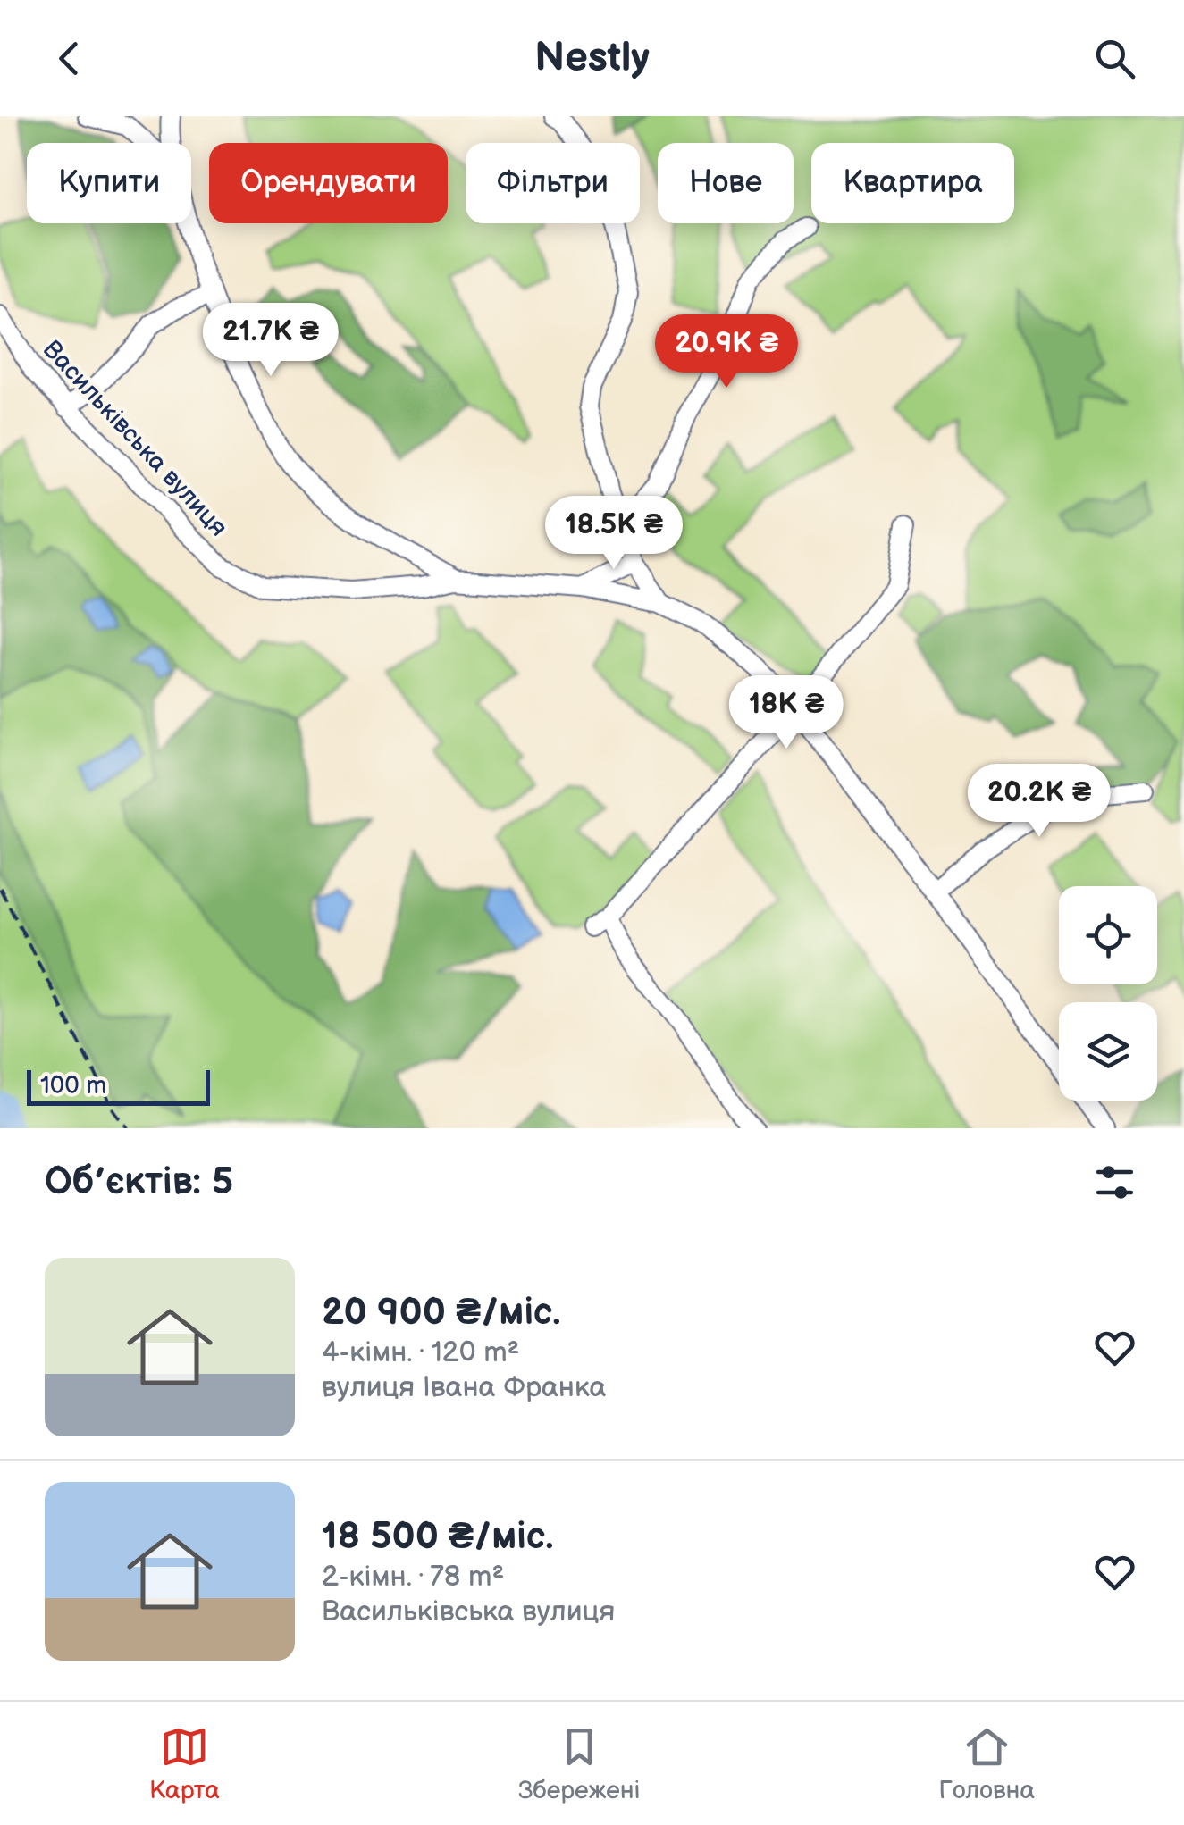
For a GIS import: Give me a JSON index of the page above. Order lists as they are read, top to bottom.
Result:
{
  "streets": {
    "street": ["Васильківська вулиця"]
  },
  "scale_bar": "100 m",
  "page": {
    "header": "Nestly",
    "chip": [
      "Купити",
      "Орендувати",
      "Фільтри",
      "Нове",
      "Квартира"
    ],
    "price": [
      "21.7K ₴",
      "20.9K ₴",
      "18.5K ₴",
      "18K ₴",
      "20.2K ₴"
    ],
    "scale": "100 m",
    "heading": "Об’єктів: 5",
    "list": [
      {
        "name": "20 900 ₴/міс.",
        "note": "4-кімн. · 120 m² · вулиця Івана Франка"
      },
      {
        "name": "18 500 ₴/міс.",
        "note": "2-кімн. · 78 m² · Васильківська вулиця"
      }
    ],
    "tabs": ["Карта", "Збережені", "Головна"]
  }
}
